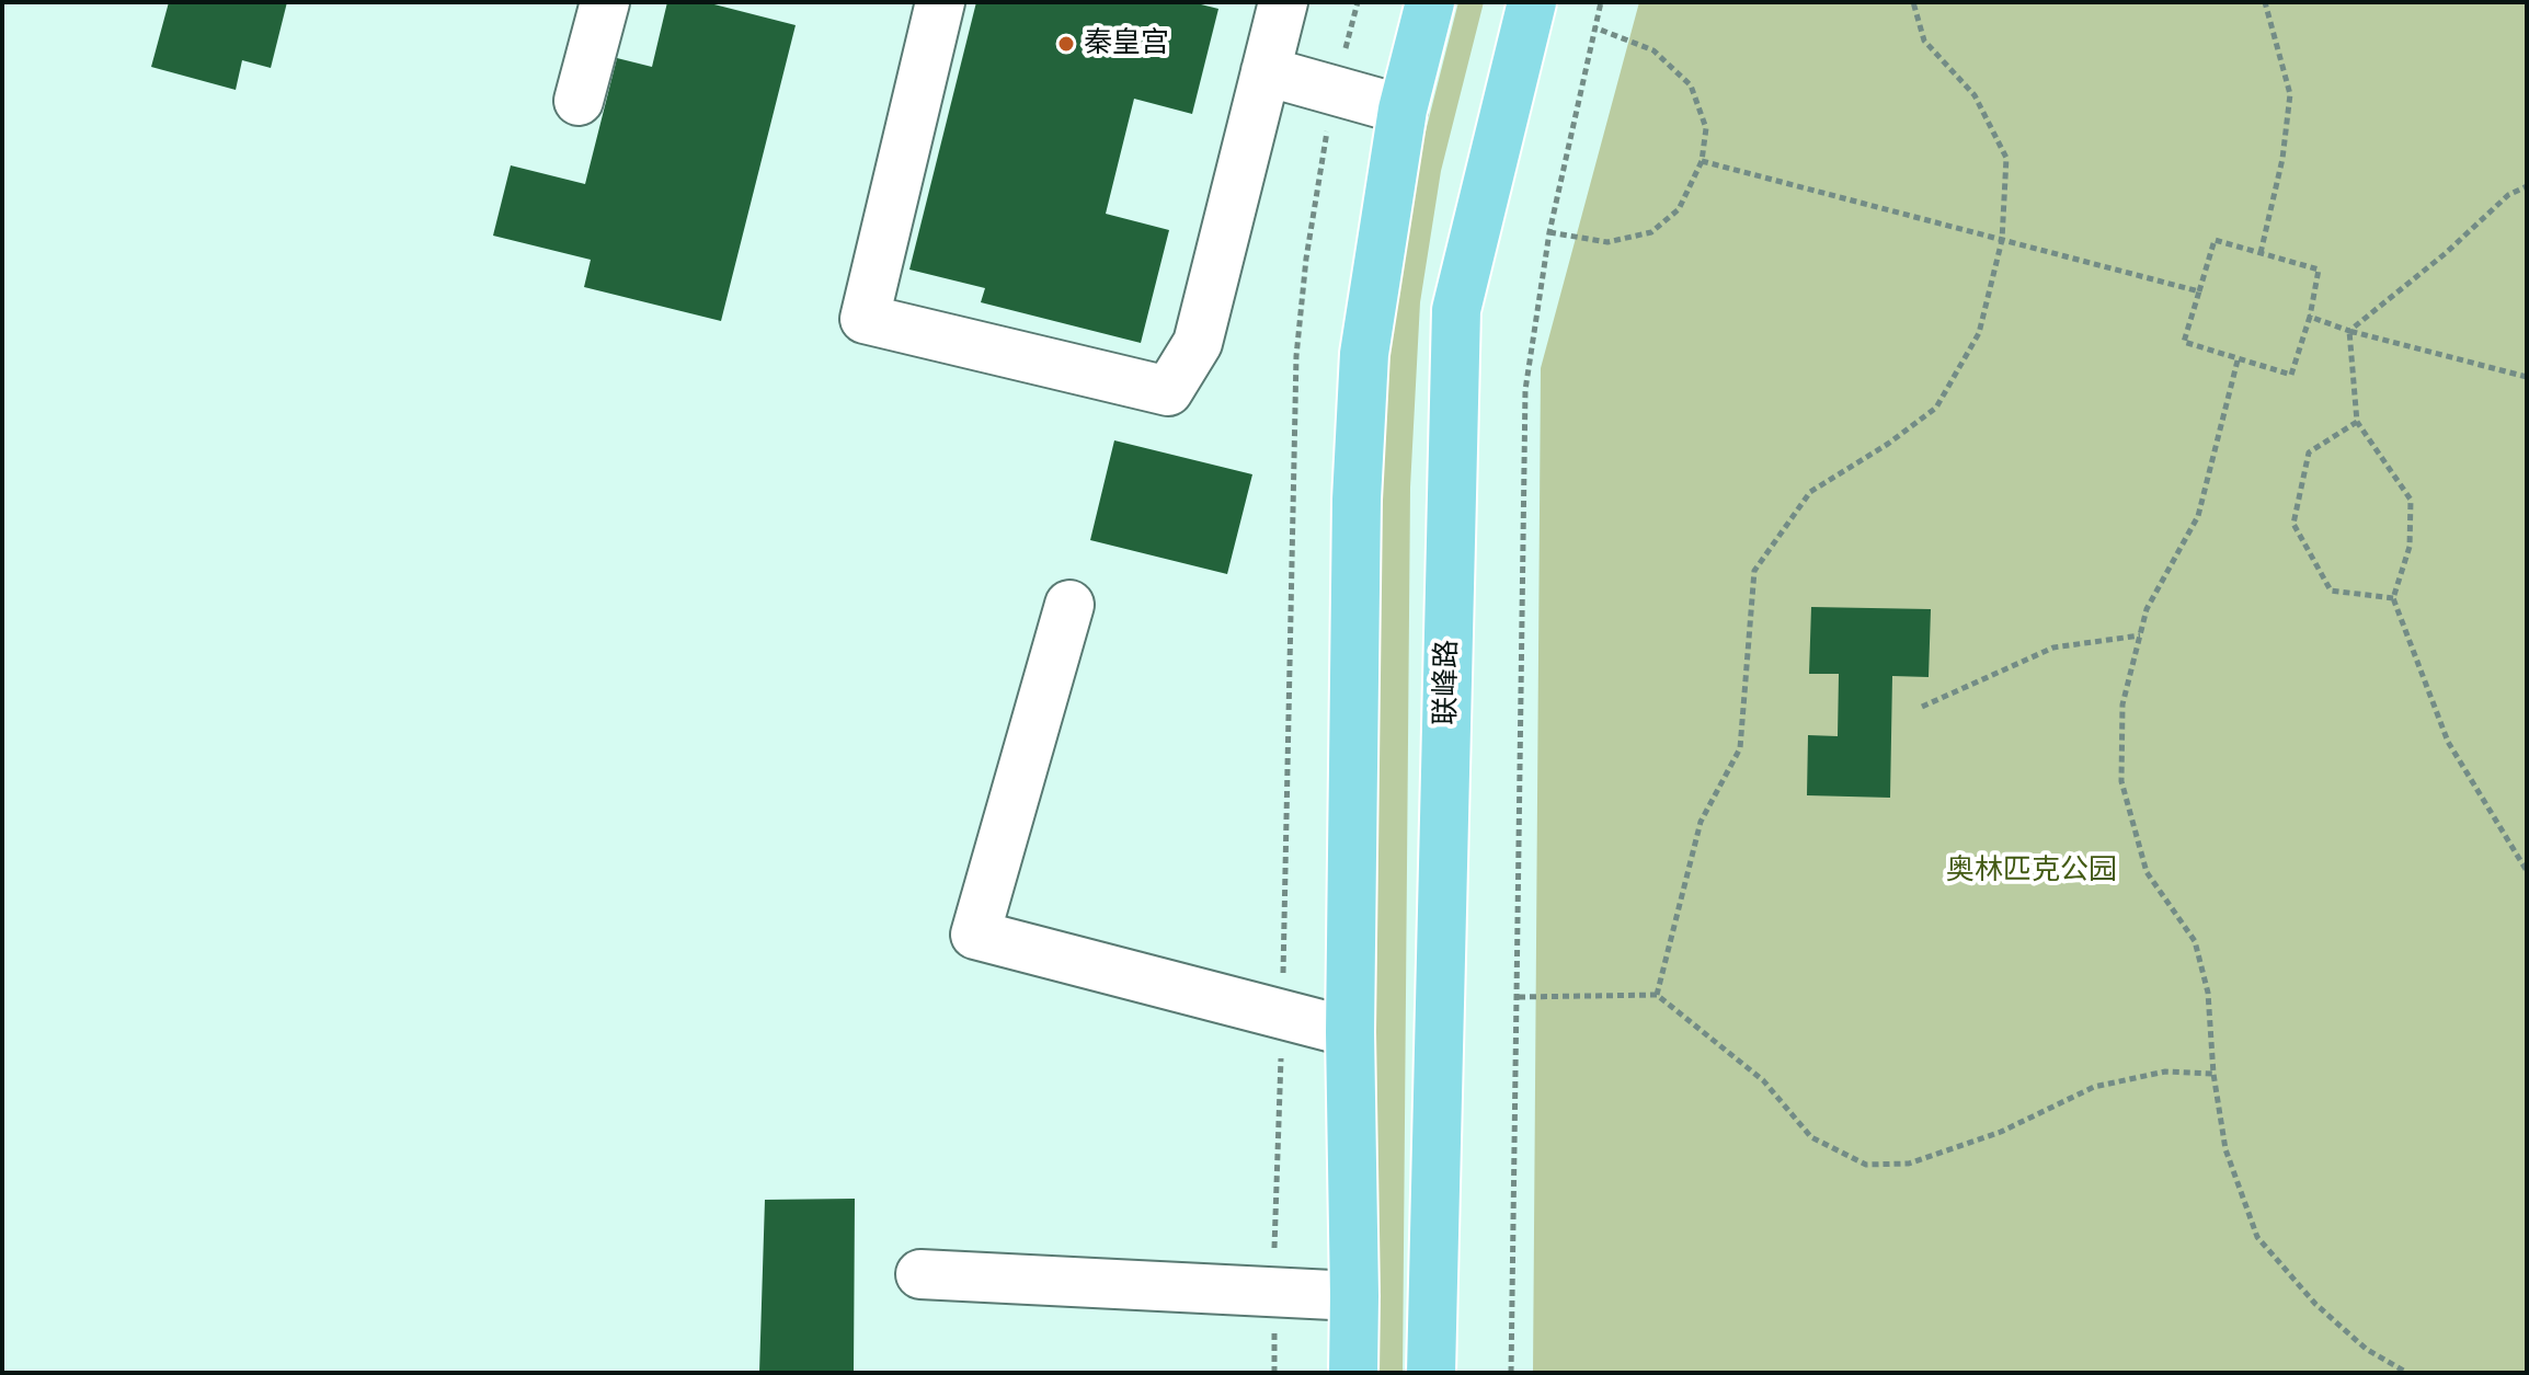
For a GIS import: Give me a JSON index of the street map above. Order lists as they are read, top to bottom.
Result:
{
  "streets": {
    "main road": ["联峰路"]
  },
  "parks": ["奥林匹克公园"],
  "places": ["秦皇宫"]
}
